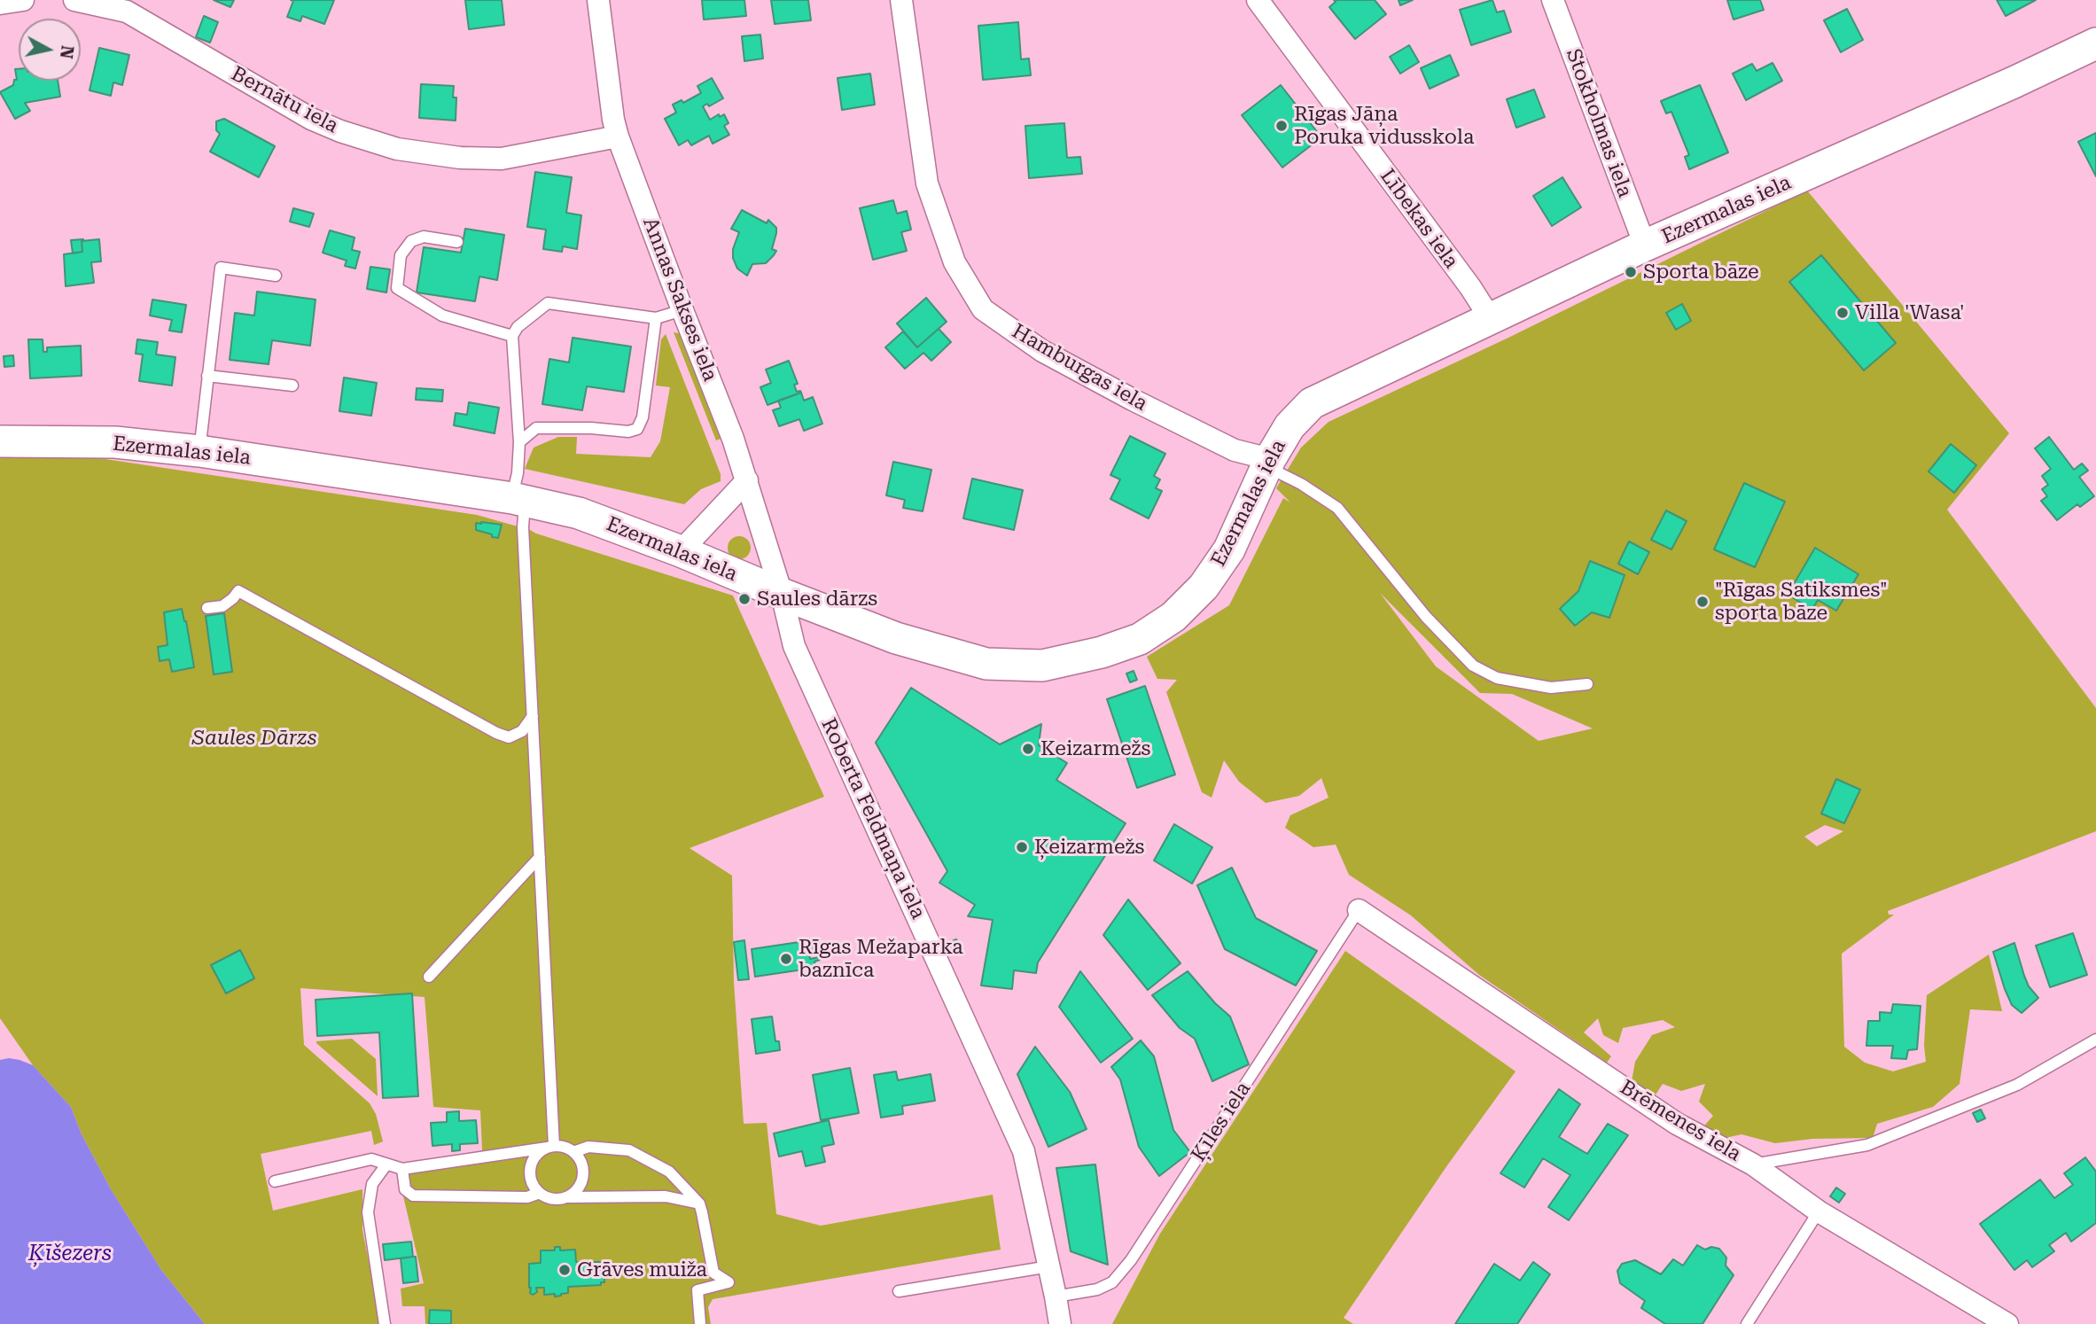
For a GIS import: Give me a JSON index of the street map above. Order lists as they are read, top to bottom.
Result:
{
  "streets": {
    "street": [
      "Bernātu iela",
      "Stokholmas iela",
      "Ezermalas iela",
      "Lībekas iela",
      "Annas Sakses iela",
      "Hamburgas iela",
      "Roberta Feldmaņa iela",
      "Brēmenes iela"
    ],
    "lane": ["Ķīles iela"]
  },
  "crossings": [
    ["Bernātu iela", "Annas Sakses iela"],
    ["Stokholmas iela", "Ezermalas iela"],
    ["Ezermalas iela", "Lībekas iela"],
    ["Ezermalas iela", "Annas Sakses iela"],
    ["Ezermalas iela", "Hamburgas iela"],
    ["Ezermalas iela", "Roberta Feldmaņa iela"],
    ["Annas Sakses iela", "Roberta Feldmaņa iela"],
    ["Roberta Feldmaņa iela", "Ķīles iela"],
    ["Brēmenes iela", "Ķīles iela"]
  ],
  "water": ["Ķīšezers"],
  "parks": ["Saules Dārzs"],
  "places": [
    "Rīgas Jāņa Poruka vidusskola",
    "Sporta bāze",
    "Villa 'Wasa'",
    "Saules dārzs",
    "\"Rīgas Satiksmes\" sporta bāze",
    "Keizarmežs",
    "Ķeizarmežs",
    "Rīgas Mežaparka baznīca",
    "Grāves muiža"
  ],
  "north": "right"
}
